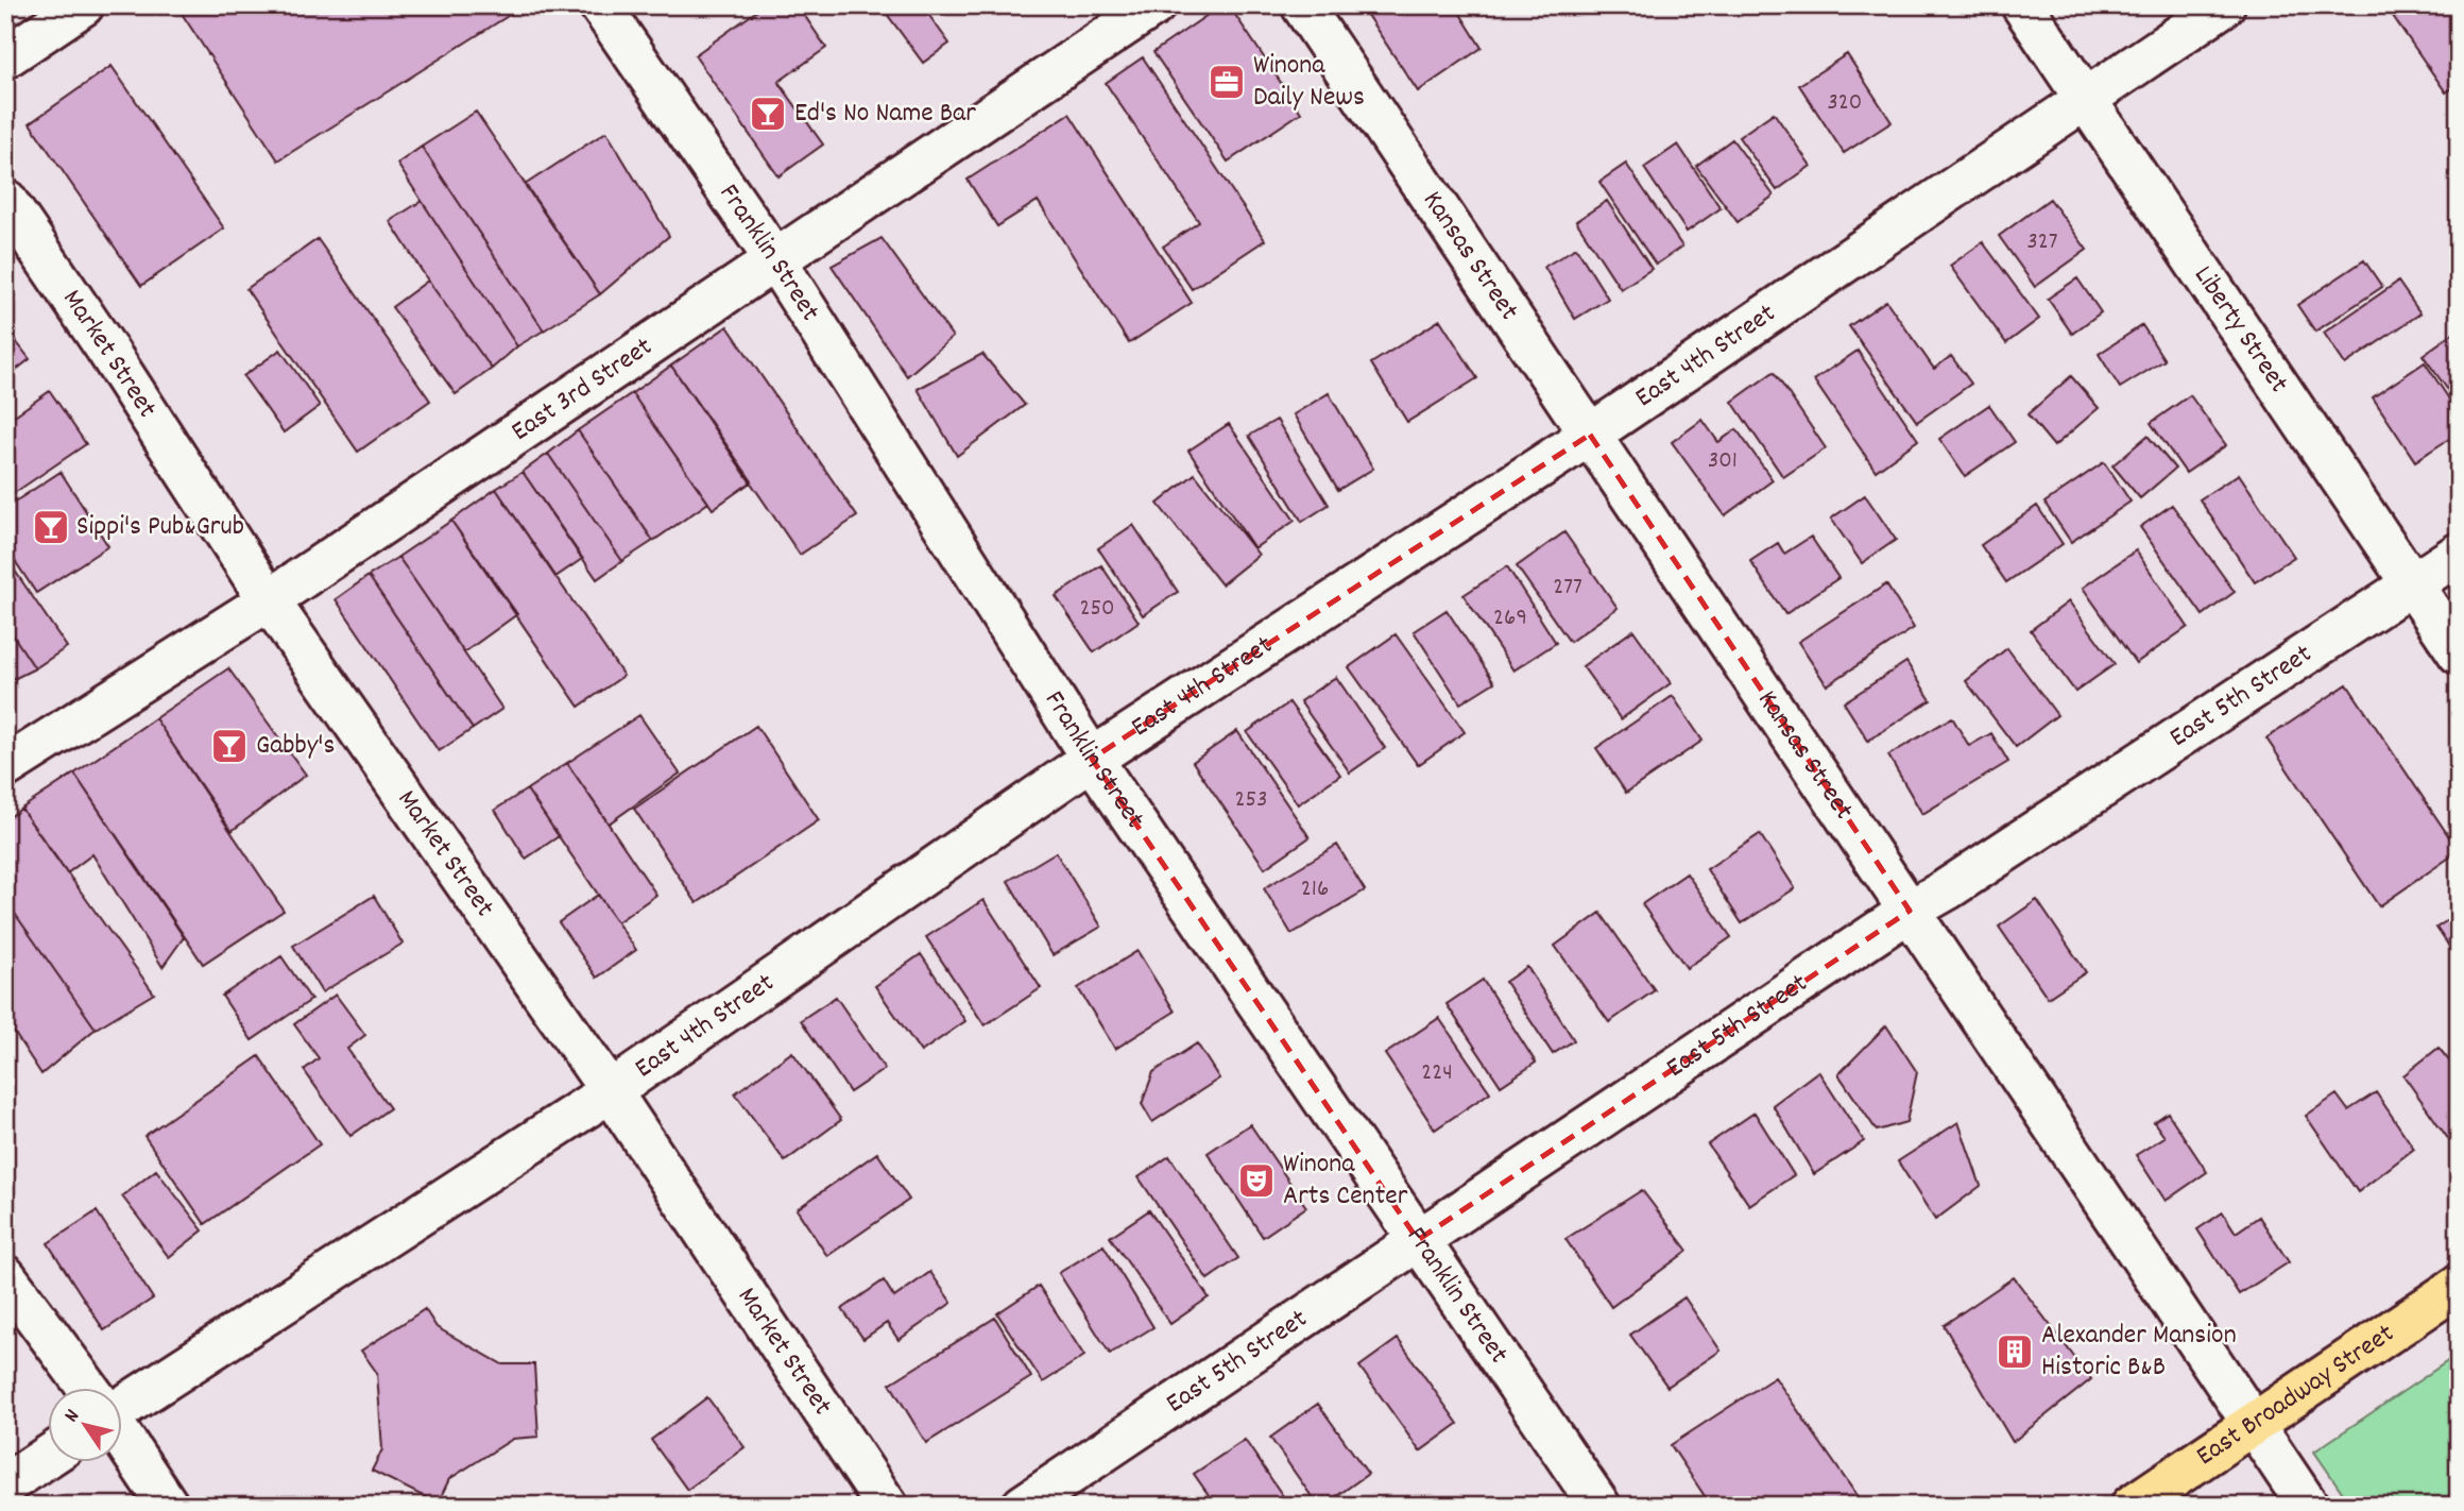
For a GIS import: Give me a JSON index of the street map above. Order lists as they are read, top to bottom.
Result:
{
  "streets": {
    "main road": ["East Broadway Street"],
    "street": [
      "Franklin Street",
      "Kansas Street",
      "Liberty Street",
      "Market Street",
      "East 4th Street",
      "East 3rd Street",
      "East 5th Street"
    ]
  },
  "crossings": [
    ["Franklin Street", "East 4th Street"],
    ["Franklin Street", "East 3rd Street"],
    ["Franklin Street", "East 5th Street"],
    ["Kansas Street", "East 4th Street"],
    ["Kansas Street", "East 5th Street"],
    ["Kansas Street", "East Broadway Street"],
    ["Liberty Street", "East 4th Street"],
    ["Liberty Street", "East 5th Street"],
    ["Market Street", "East 4th Street"],
    ["Market Street", "East 3rd Street"]
  ],
  "places": {
    "office": ["Winona Daily News"],
    "bar": ["Ed's No Name Bar", "Sippi's Pub&Grub", "Gabby's"],
    "theatre": ["Winona Arts Center"],
    "building": ["Alexander Mansion Historic B&B"]
  },
  "house_numbers": [
    "320",
    "327",
    "301",
    "277",
    "250",
    "269",
    "253",
    "216",
    "224"
  ],
  "north": "top left"
}
